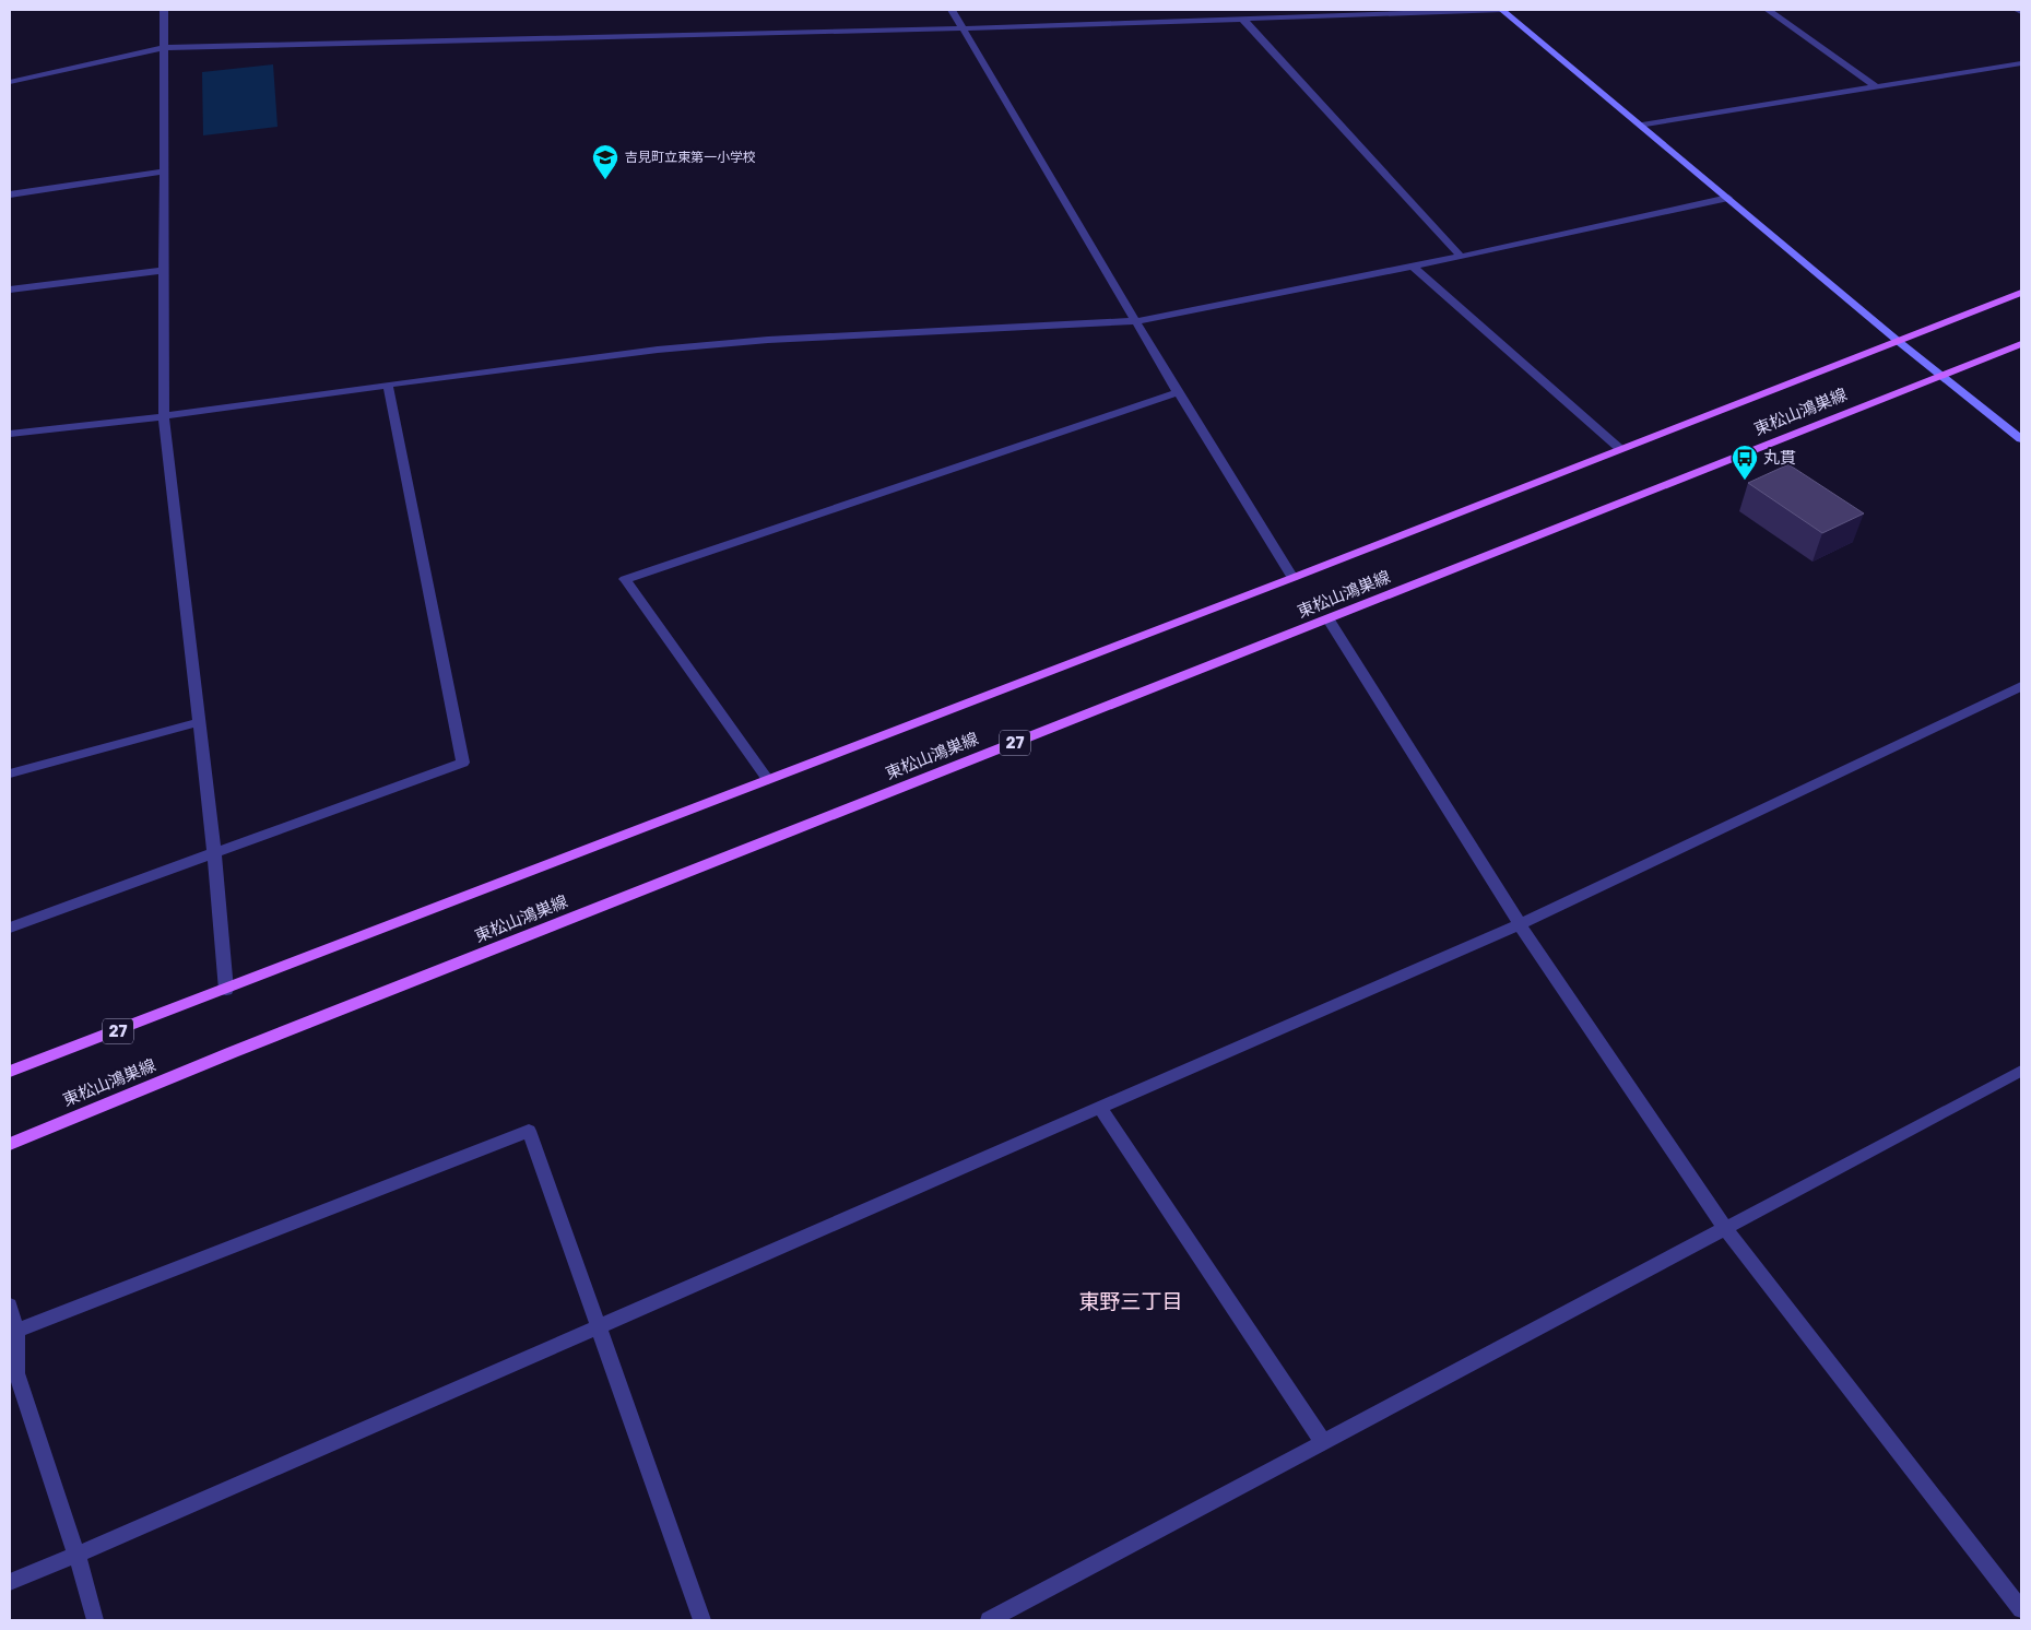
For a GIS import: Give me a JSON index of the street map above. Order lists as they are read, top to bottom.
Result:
{
  "streets": {
    "main road": ["東松山鴻巣線", "27"]
  },
  "districts": ["東野三丁目"],
  "places": {
    "school or university": ["吉見町立東第一小学校"],
    "bus stop": ["丸貫"]
  }
}
